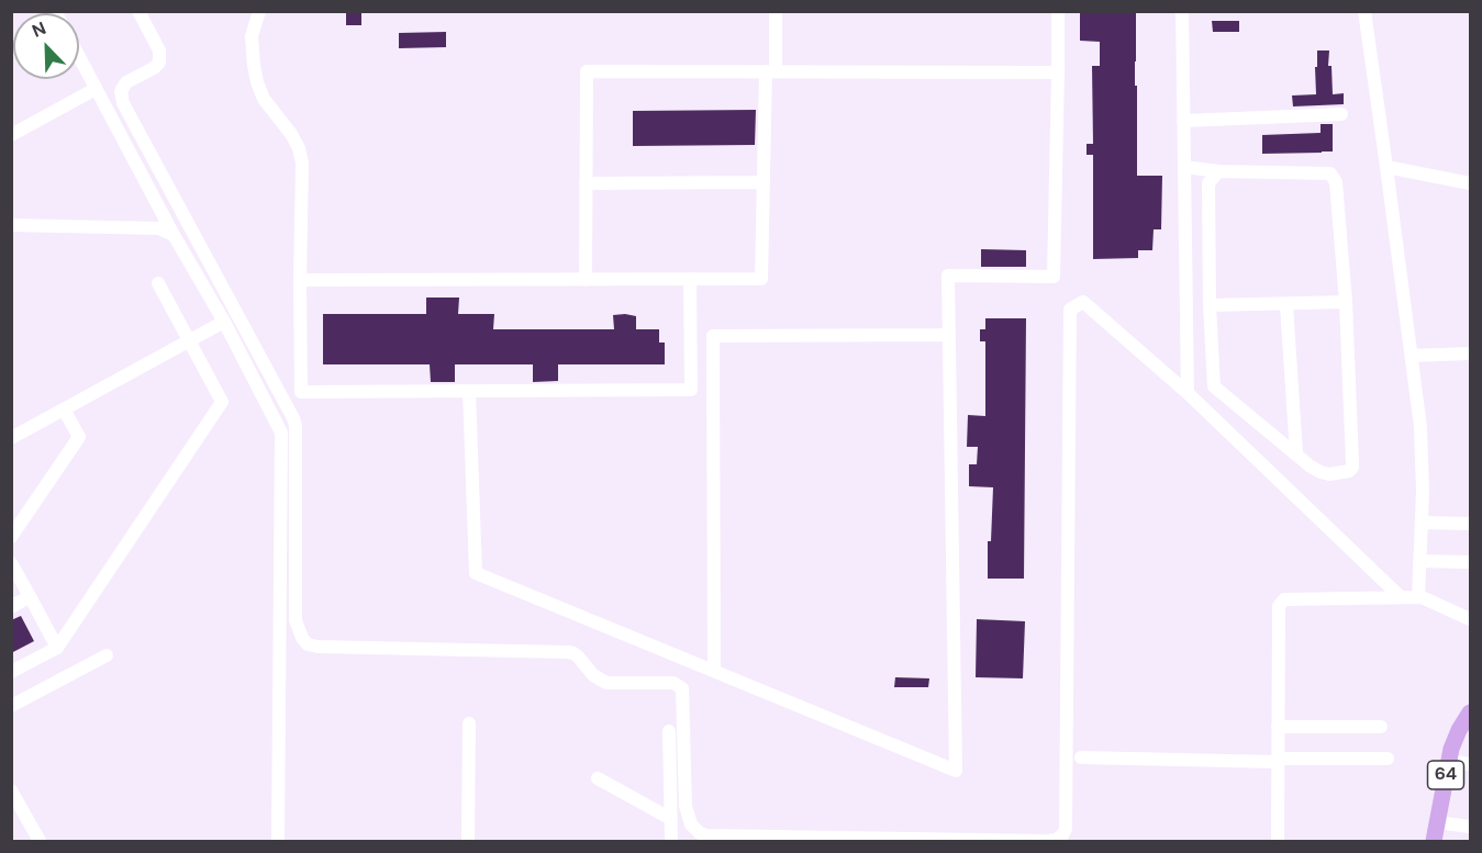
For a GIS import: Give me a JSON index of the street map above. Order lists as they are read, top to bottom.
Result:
{
  "streets": {
    "main road": ["64"]
  },
  "north": "top left"
}
